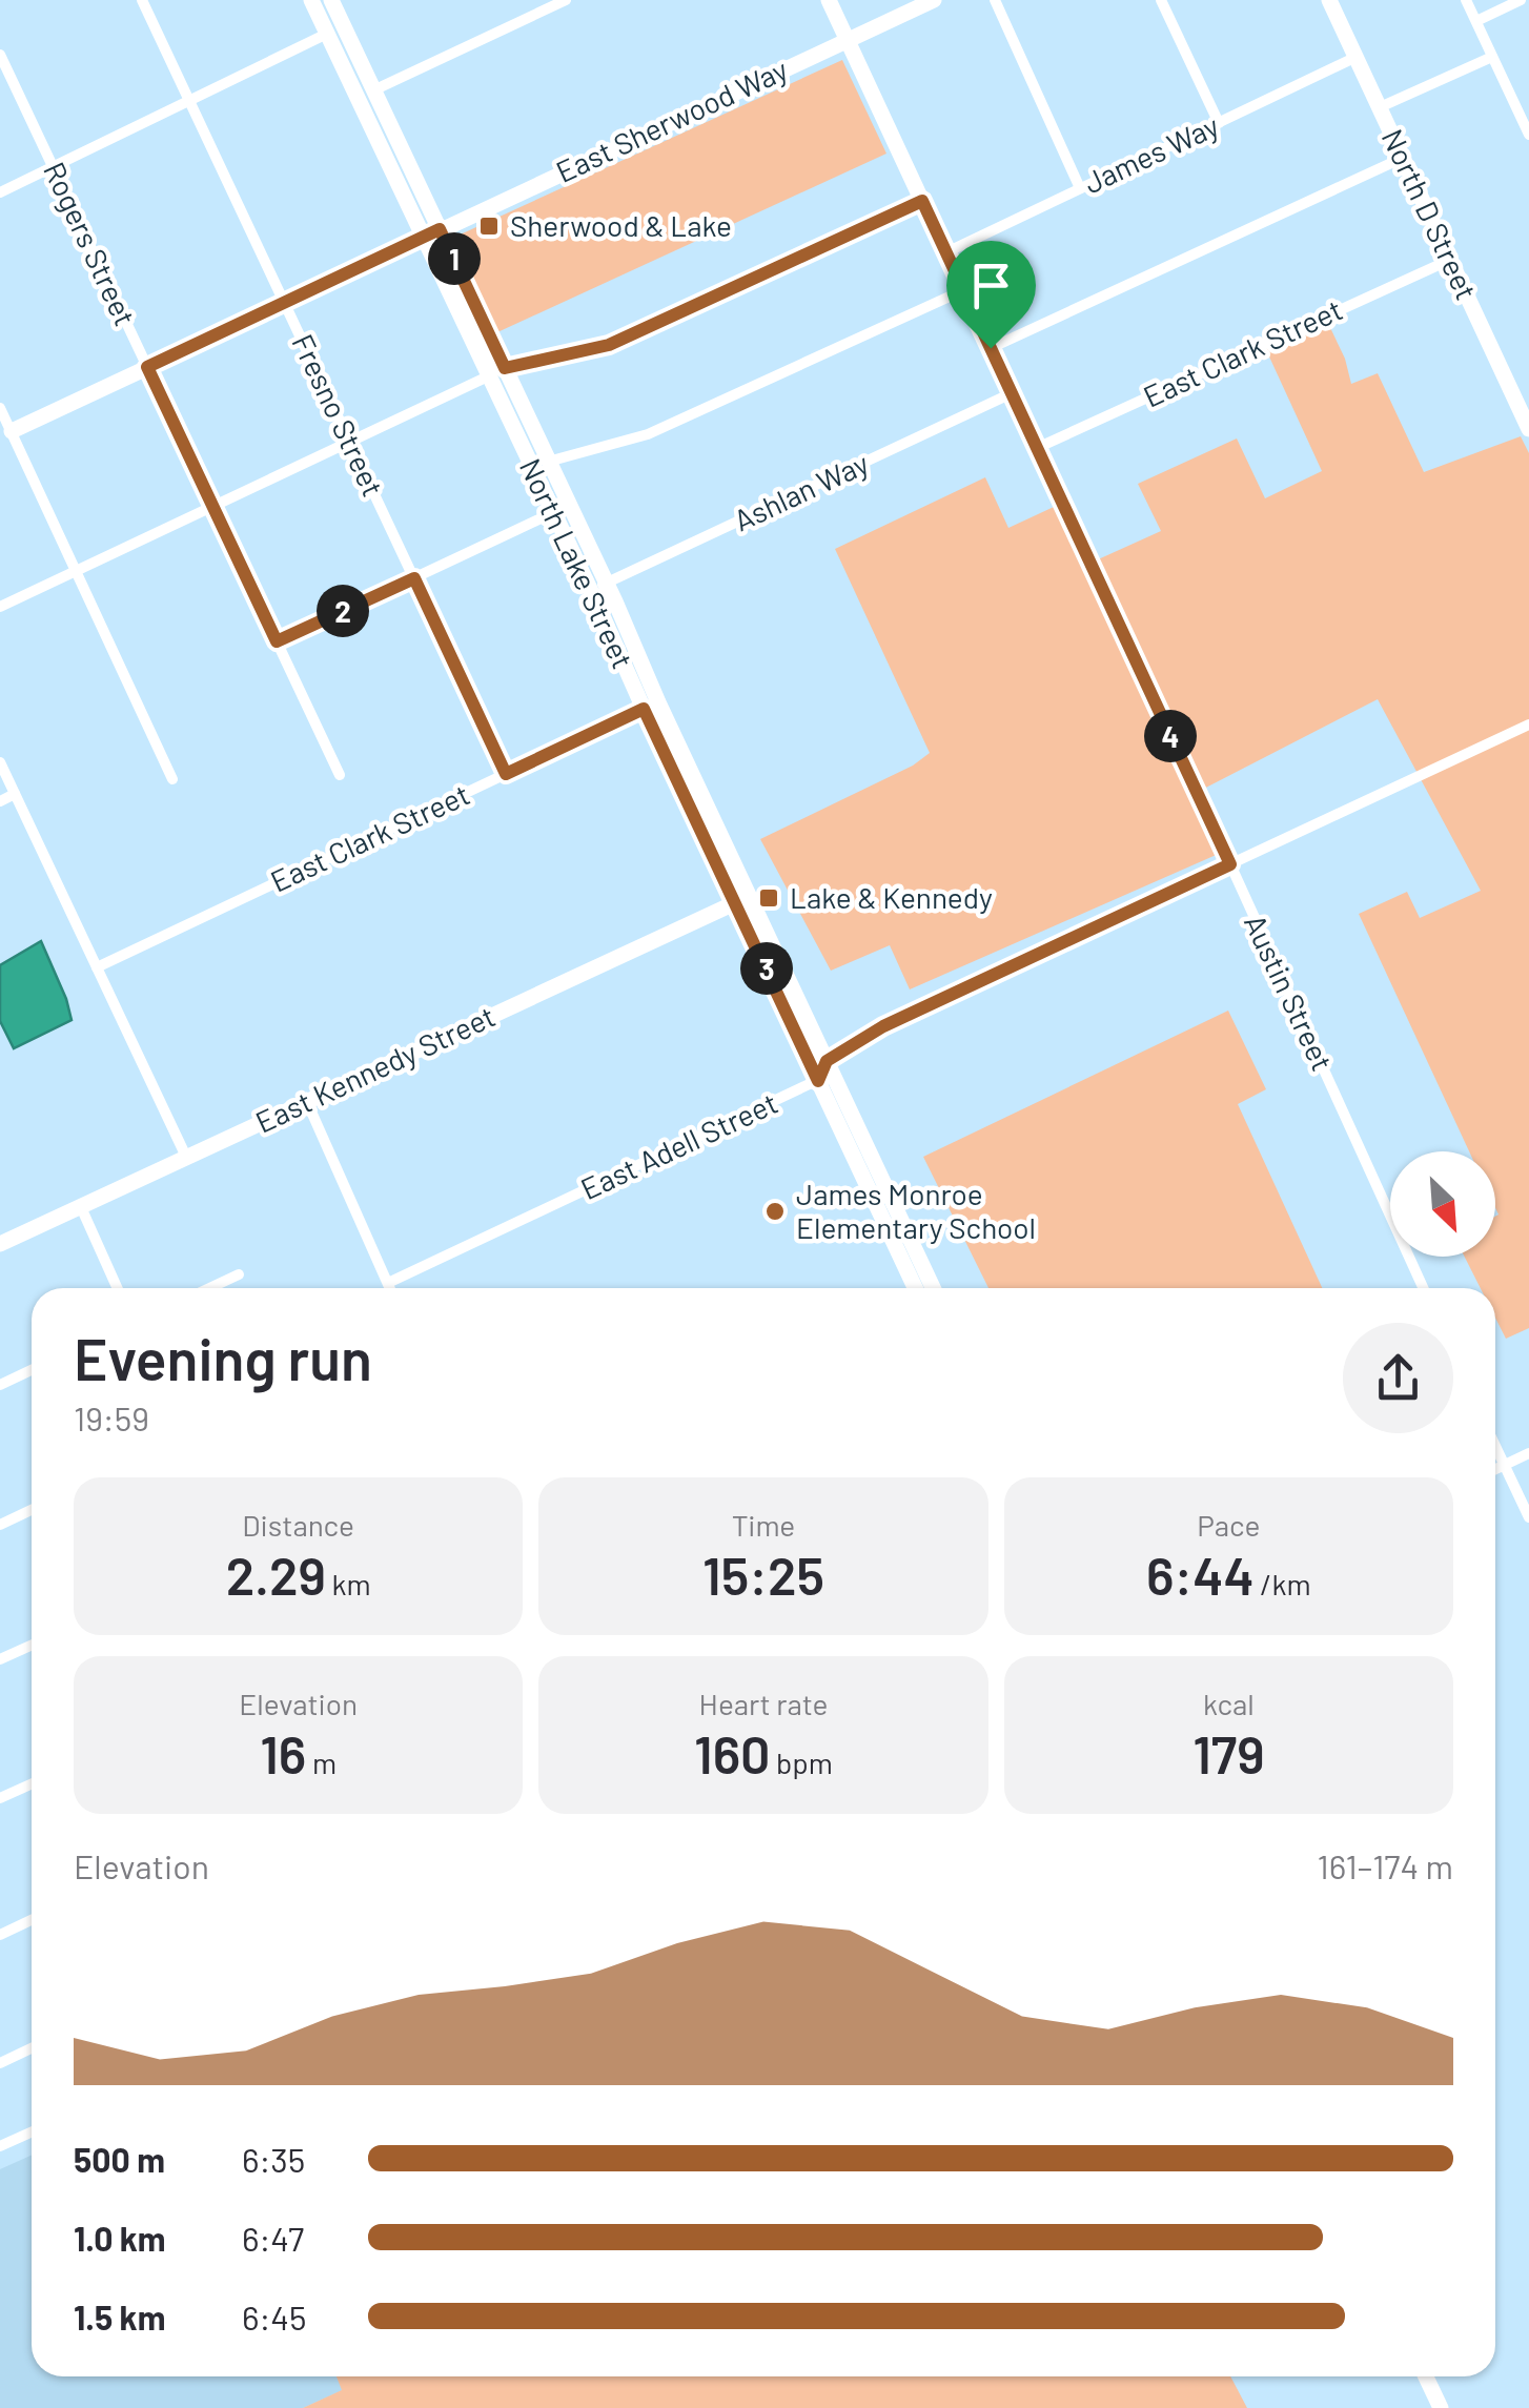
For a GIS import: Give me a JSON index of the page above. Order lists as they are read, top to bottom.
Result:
{
  "streets": {
    "street": [
      "East Sherwood Way",
      "James Way",
      "North D Street",
      "Rogers Street",
      "East Clark Street",
      "Fresno Street",
      "Ashlan Way",
      "North Lake Street",
      "Austin Street",
      "East Kennedy Street",
      "East Adell Street"
    ]
  },
  "crossings": [
    ["East Sherwood Way", "Rogers Street"],
    ["East Sherwood Way", "Fresno Street"],
    ["East Sherwood Way", "North Lake Street"],
    ["East Sherwood Way", "Austin Street"],
    ["James Way", "North D Street"],
    ["James Way", "Austin Street"],
    ["North D Street", "East Clark Street"],
    ["East Clark Street", "Fresno Street"],
    ["East Clark Street", "North Lake Street"],
    ["East Clark Street", "Austin Street"],
    ["Ashlan Way", "North Lake Street"],
    ["Ashlan Way", "Austin Street"],
    ["North Lake Street", "East Kennedy Street"],
    ["North Lake Street", "East Adell Street"]
  ],
  "places": {
    "transit": ["Sherwood & Lake", "Lake & Kennedy"],
    "other": ["James Monroe Elementary School"]
  },
  "north": "bottom right",
  "page": {
    "pins": [
      "1",
      "2",
      "4",
      "3"
    ],
    "heading": ["Evening run", "19:59"],
    "stats": [
      ["Distance", "2.29 km"],
      ["Time", "15:25"],
      ["Pace", "6:44 /km"],
      ["Elevation", "16 m"],
      ["Heart rate", "160 bpm"],
      ["kcal", "179"]
    ],
    "chart": ["Elevation", "161–174 m"],
    "list": [
      {
        "name": "500 m",
        "note": "6:35"
      },
      {
        "name": "1.0 km",
        "note": "6:47"
      },
      {
        "name": "1.5 km",
        "note": "6:45"
      }
    ]
  }
}
